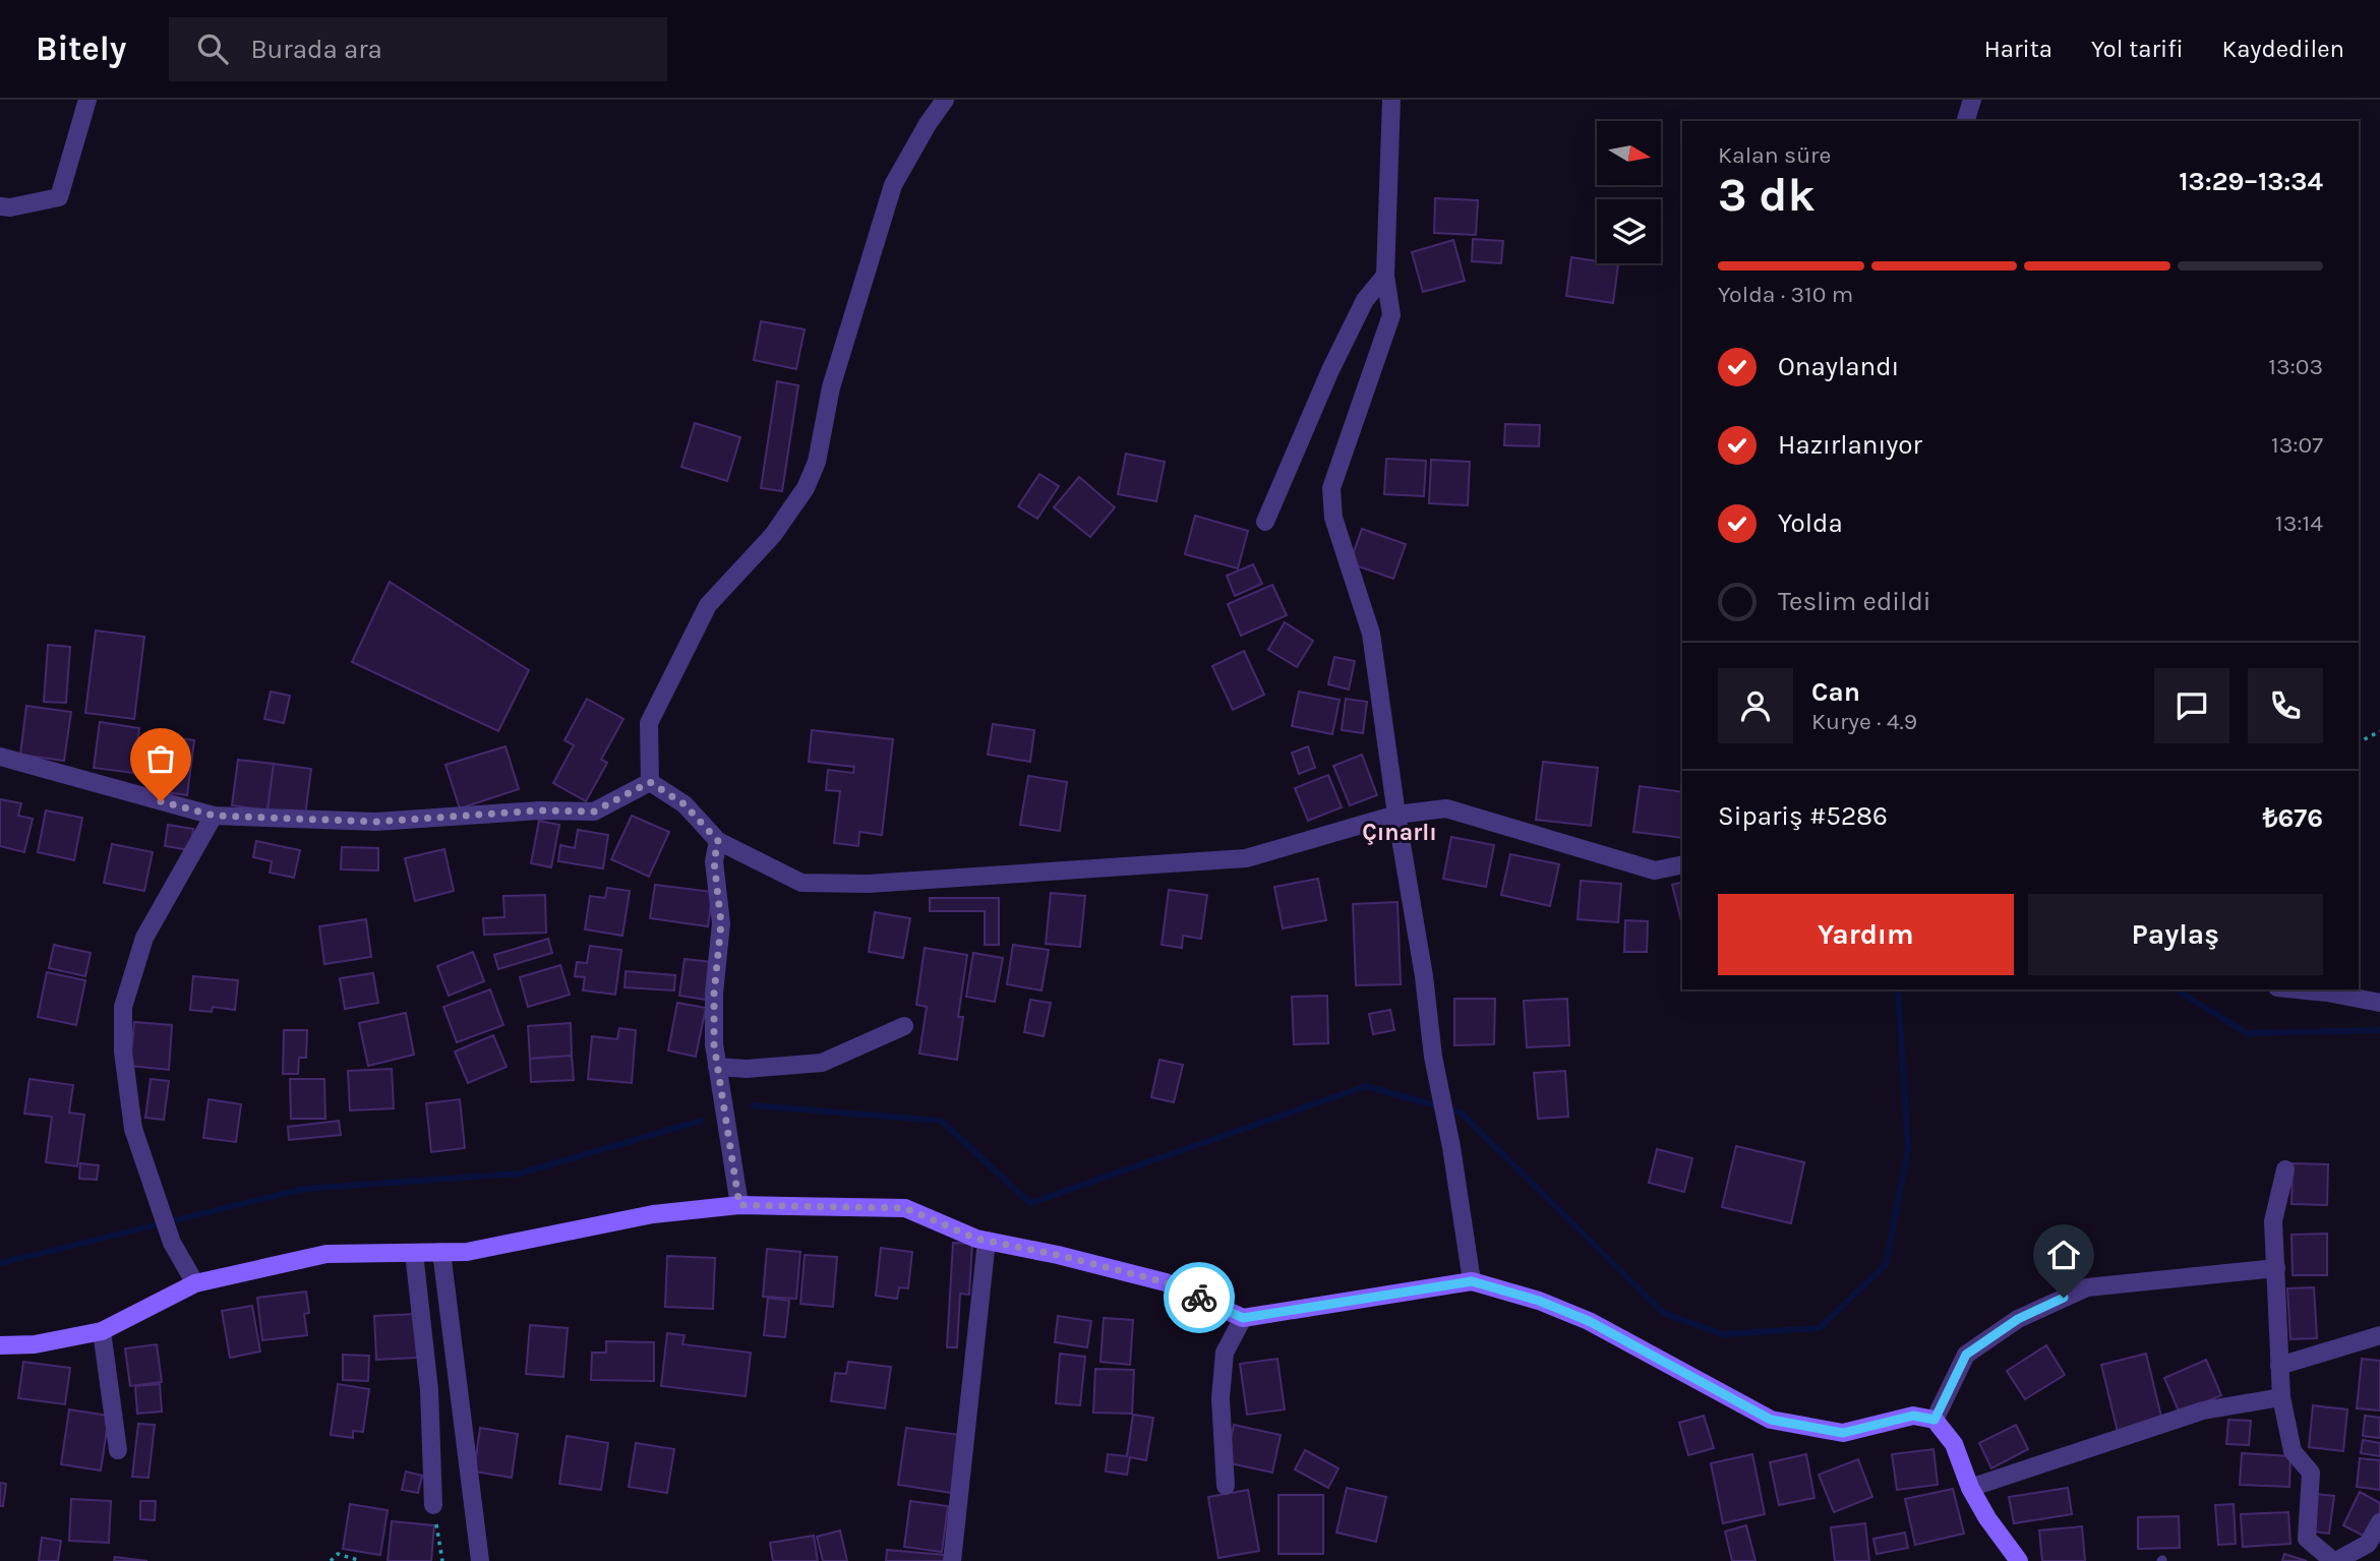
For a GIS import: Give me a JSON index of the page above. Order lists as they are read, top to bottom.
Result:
{
  "districts": ["Çınarlı"],
  "north": "right",
  "page": {
    "header": "Bitely",
    "search": "Burada ara",
    "nav": ["Harita", "Yol tarifi", "Kaydedilen"],
    "heading": ["3 dk", "Kalan süre", "13:29–13:34"],
    "panel": [
      "Can",
      "Kurye · 4.9",
      "Sipariş #5286",
      "₺676"
    ],
    "bar": "Yolda · 310 m",
    "list": [
      ["Onaylandı", "13:03"],
      ["Hazırlanıyor", "13:07"],
      ["Yolda", "13:14"],
      "Teslim edildi"
    ],
    "buttons": ["Yardım", "Paylaş"]
  }
}
